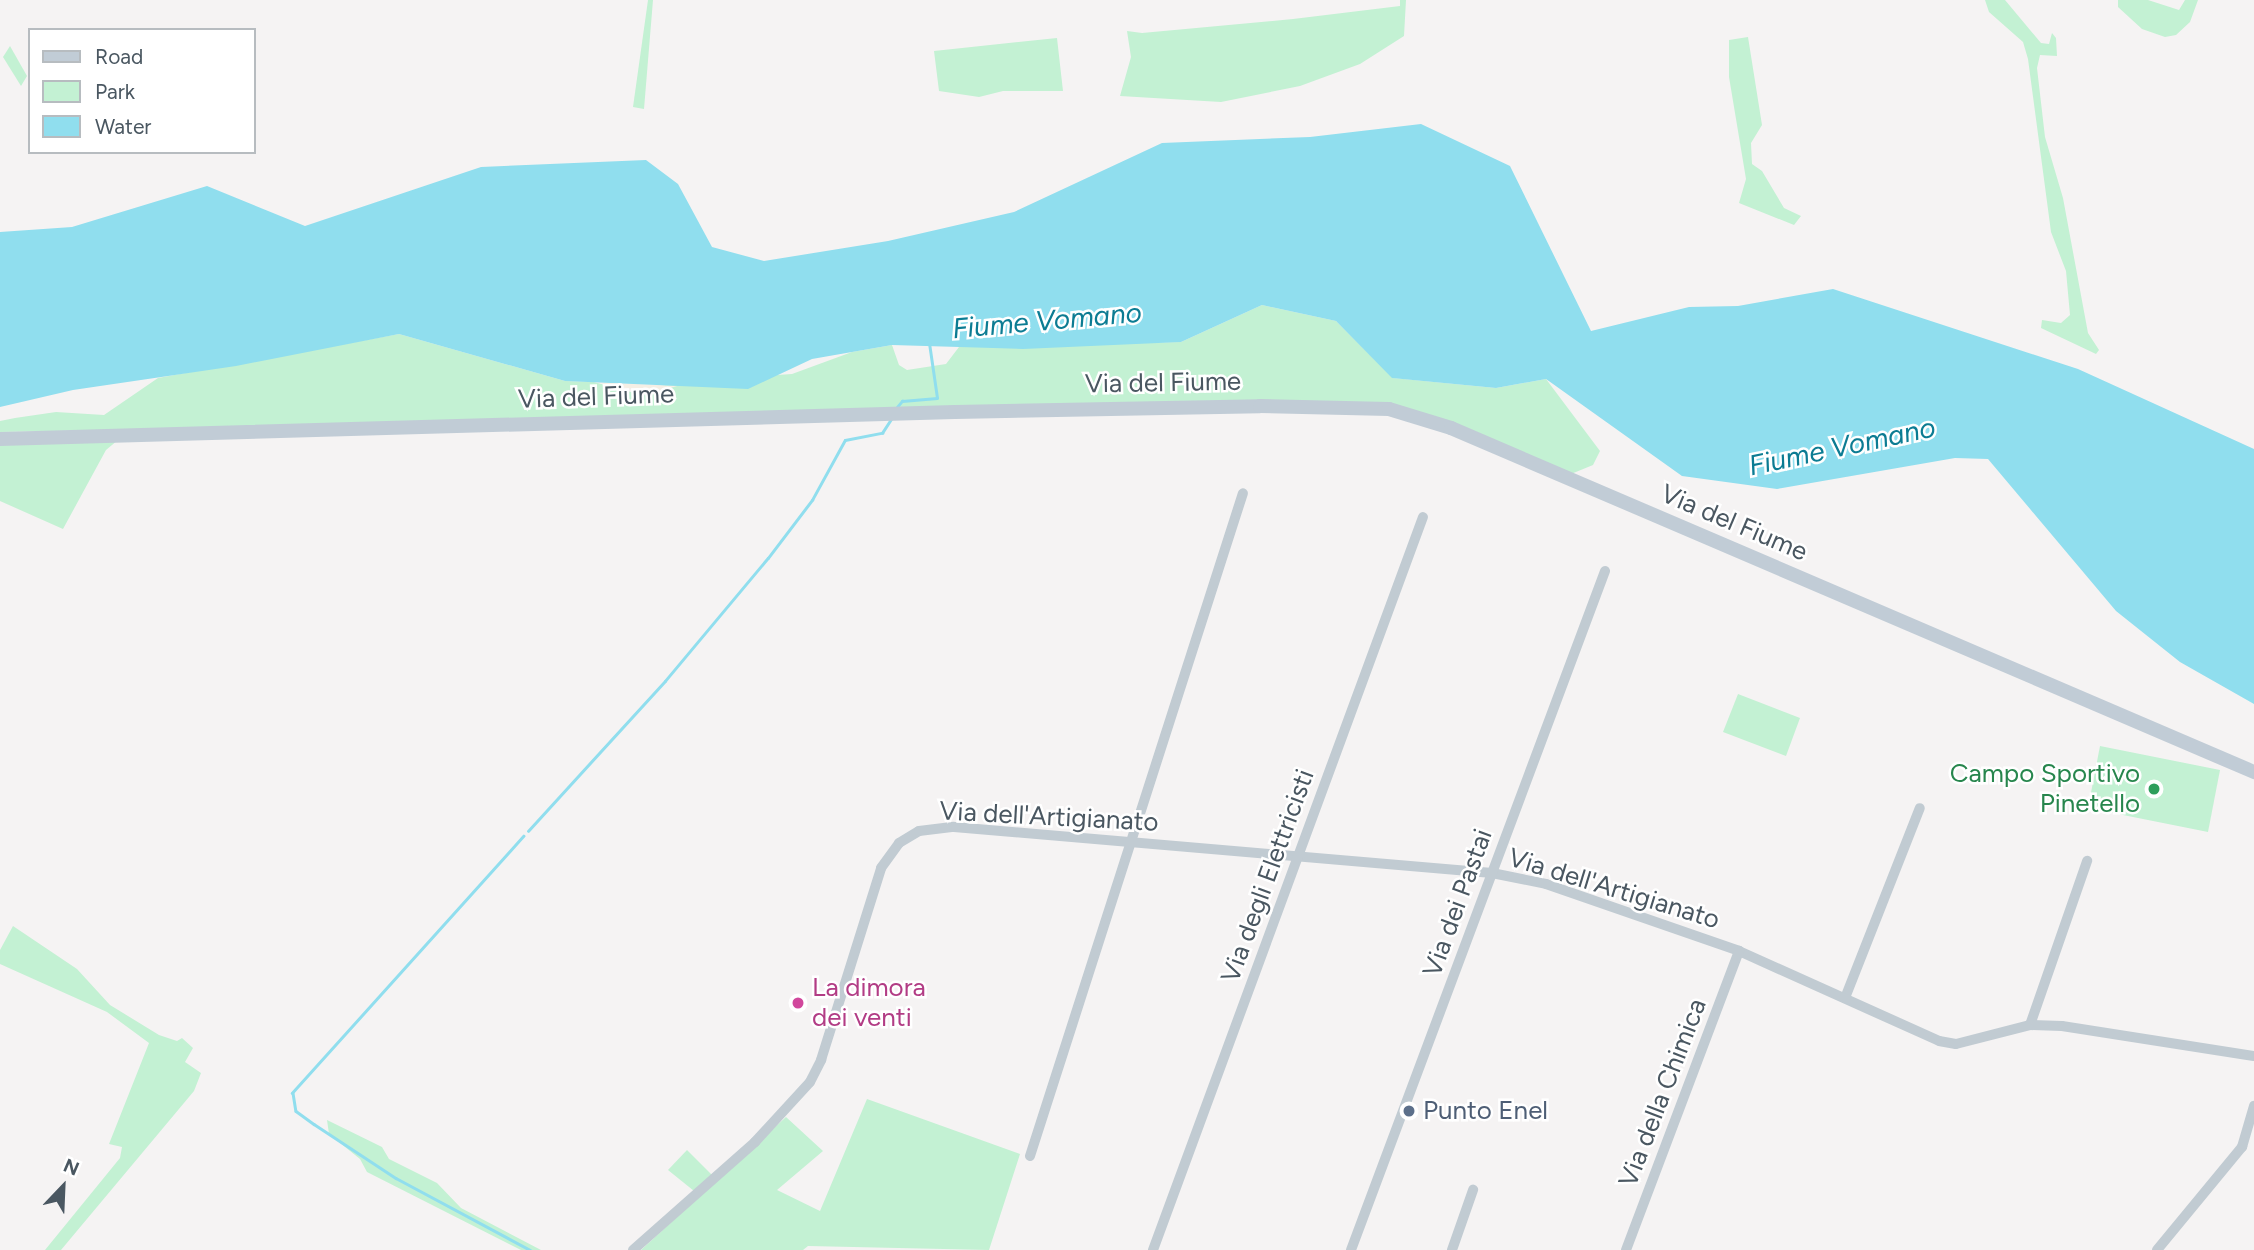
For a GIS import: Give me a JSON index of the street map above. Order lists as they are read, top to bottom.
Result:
{
  "streets": {
    "street": [
      "Via del Fiume",
      "Via dell'Artigianato",
      "Via degli Elettricisti",
      "Via dei Pastai",
      "Via della Chimica"
    ]
  },
  "crossings": [
    ["Via dell'Artigianato", "Via degli Elettricisti"],
    ["Via dell'Artigianato", "Via dei Pastai"],
    ["Via dell'Artigianato", "Via della Chimica"]
  ],
  "water": ["Fiume Vomano"],
  "places": ["Campo Sportivo Pinetello", "La dimora dei venti", "Punto Enel"],
  "legend": ["Road", "Park", "Water"],
  "north": "top right"
}
